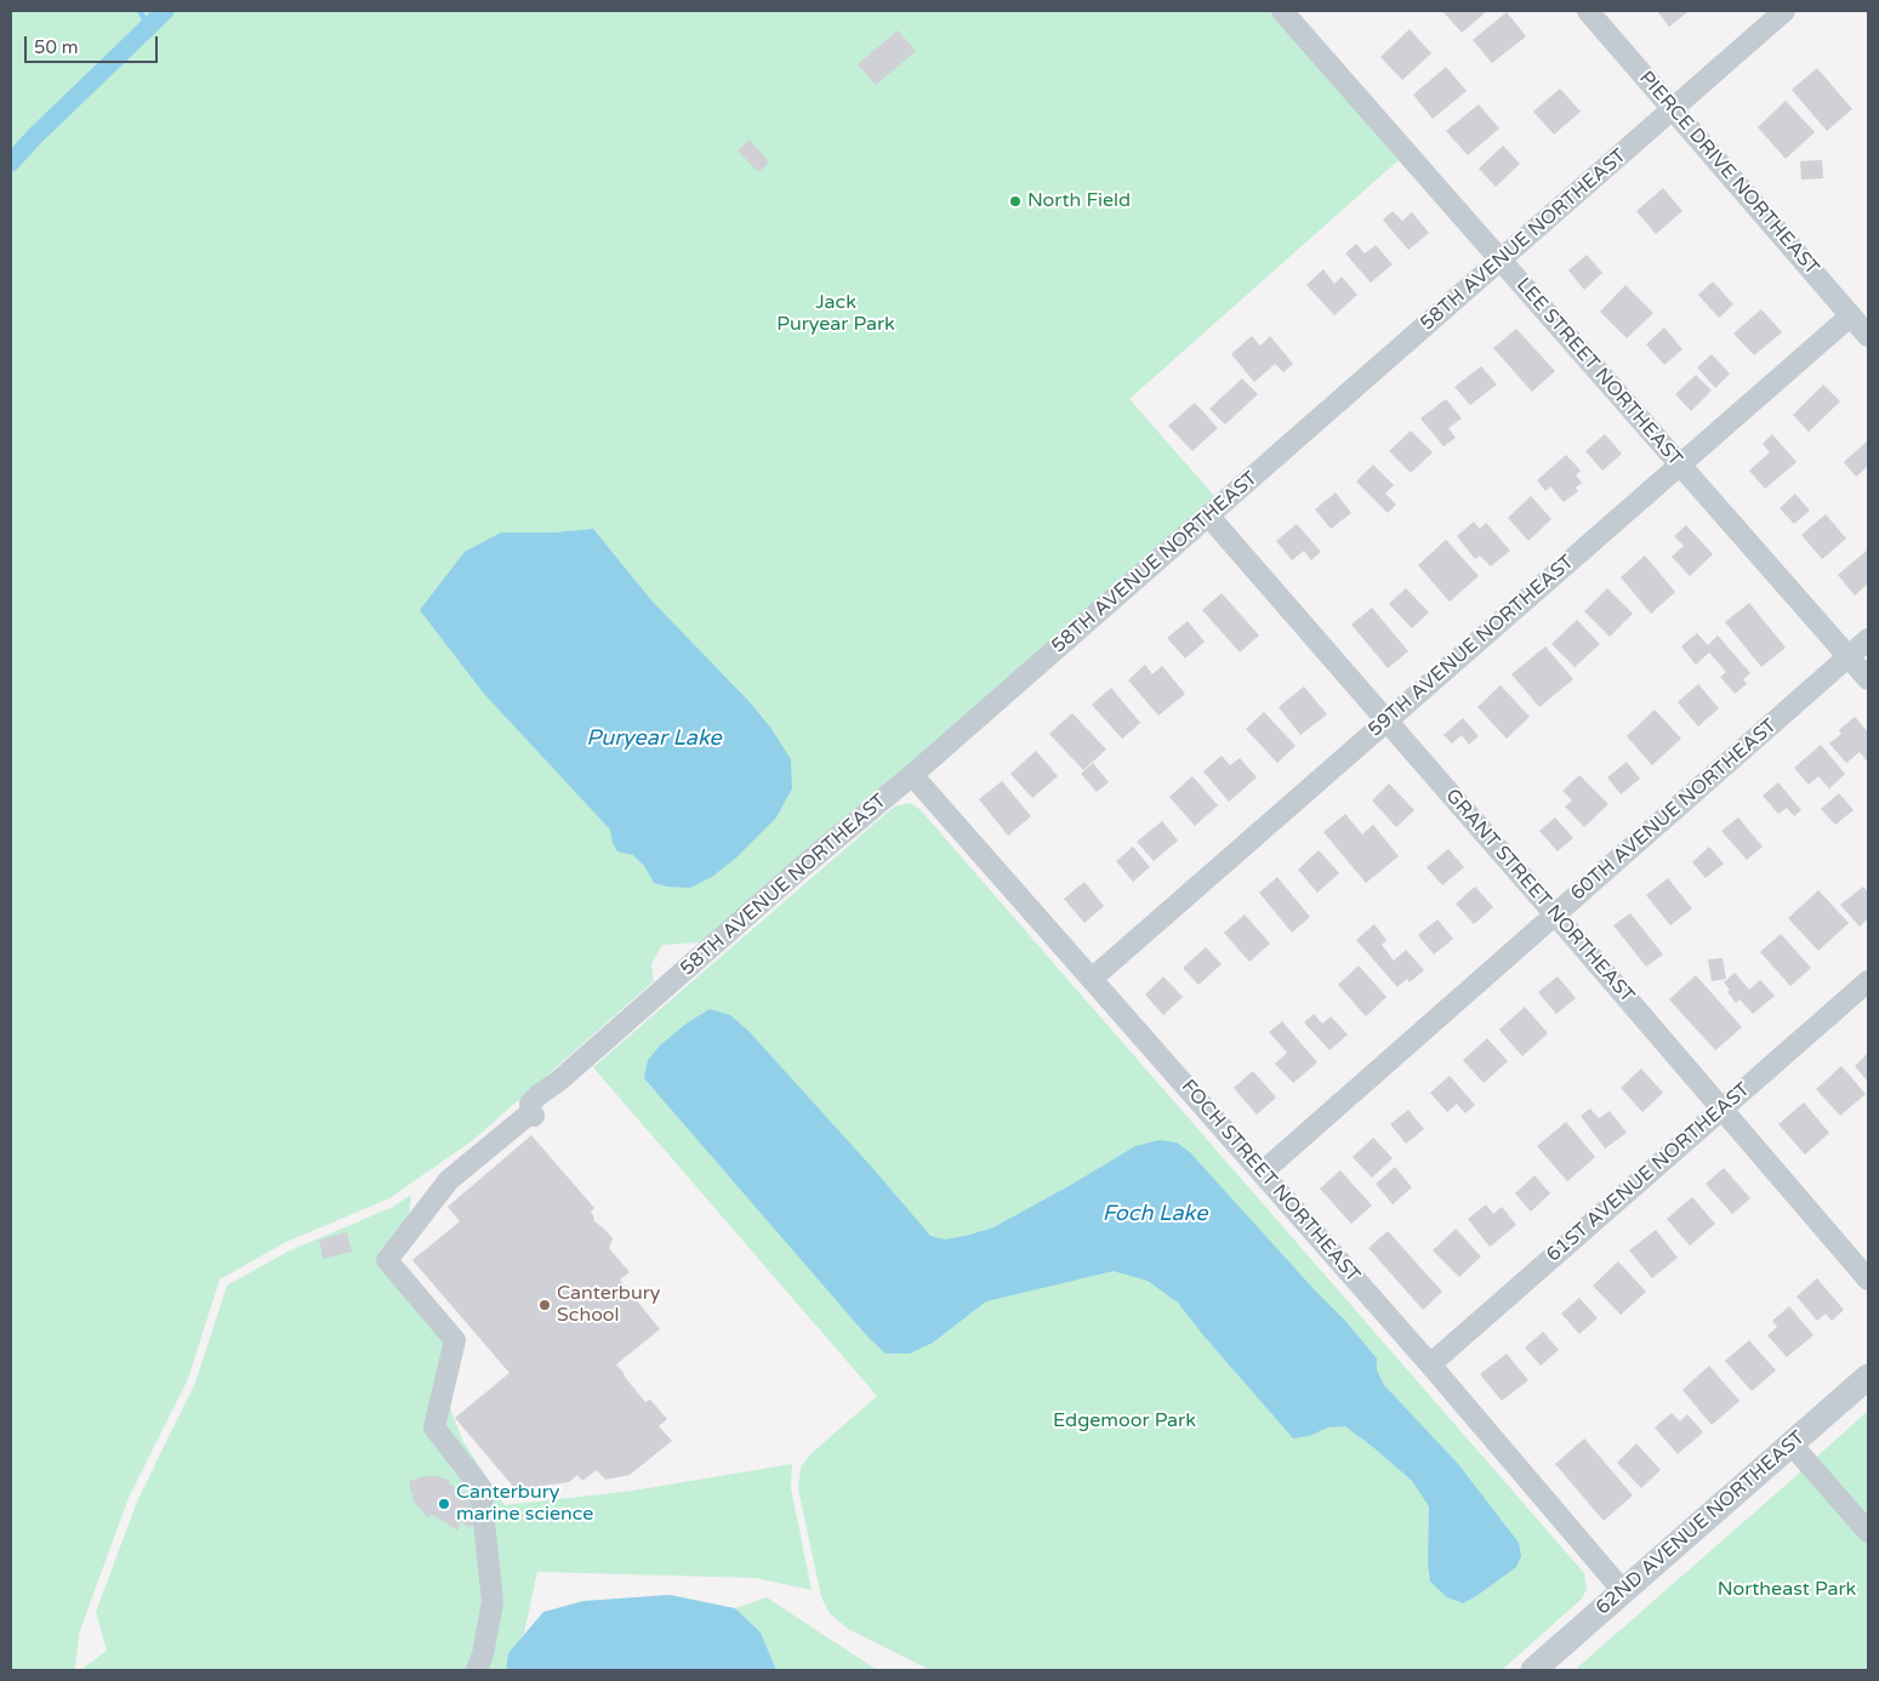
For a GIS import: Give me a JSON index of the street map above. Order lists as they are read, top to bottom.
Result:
{
  "streets": {
    "street": [
      "PIERCE DRIVE NORTHEAST",
      "58TH AVENUE NORTHEAST",
      "LEE STREET NORTHEAST",
      "59TH AVENUE NORTHEAST",
      "60TH AVENUE NORTHEAST",
      "GRANT STREET NORTHEAST",
      "61ST AVENUE NORTHEAST",
      "FOCH STREET NORTHEAST",
      "62ND AVENUE NORTHEAST"
    ]
  },
  "crossings": [
    ["PIERCE DRIVE NORTHEAST", "58TH AVENUE NORTHEAST"],
    ["PIERCE DRIVE NORTHEAST", "59TH AVENUE NORTHEAST"],
    ["58TH AVENUE NORTHEAST", "LEE STREET NORTHEAST"],
    ["58TH AVENUE NORTHEAST", "GRANT STREET NORTHEAST"],
    ["58TH AVENUE NORTHEAST", "FOCH STREET NORTHEAST"],
    ["LEE STREET NORTHEAST", "59TH AVENUE NORTHEAST"],
    ["LEE STREET NORTHEAST", "60TH AVENUE NORTHEAST"],
    ["59TH AVENUE NORTHEAST", "GRANT STREET NORTHEAST"],
    ["59TH AVENUE NORTHEAST", "FOCH STREET NORTHEAST"],
    ["60TH AVENUE NORTHEAST", "GRANT STREET NORTHEAST"],
    ["60TH AVENUE NORTHEAST", "FOCH STREET NORTHEAST"],
    ["GRANT STREET NORTHEAST", "61ST AVENUE NORTHEAST"],
    ["61ST AVENUE NORTHEAST", "FOCH STREET NORTHEAST"],
    ["FOCH STREET NORTHEAST", "62ND AVENUE NORTHEAST"]
  ],
  "water": ["Puryear Lake", "Foch Lake"],
  "parks": ["Jack Puryear Park", "Edgemoor Park", "Northeast Park"],
  "places": ["North Field", "Canterbury School", "Canterbury marine science"],
  "scale_bar": "50 m"
}
